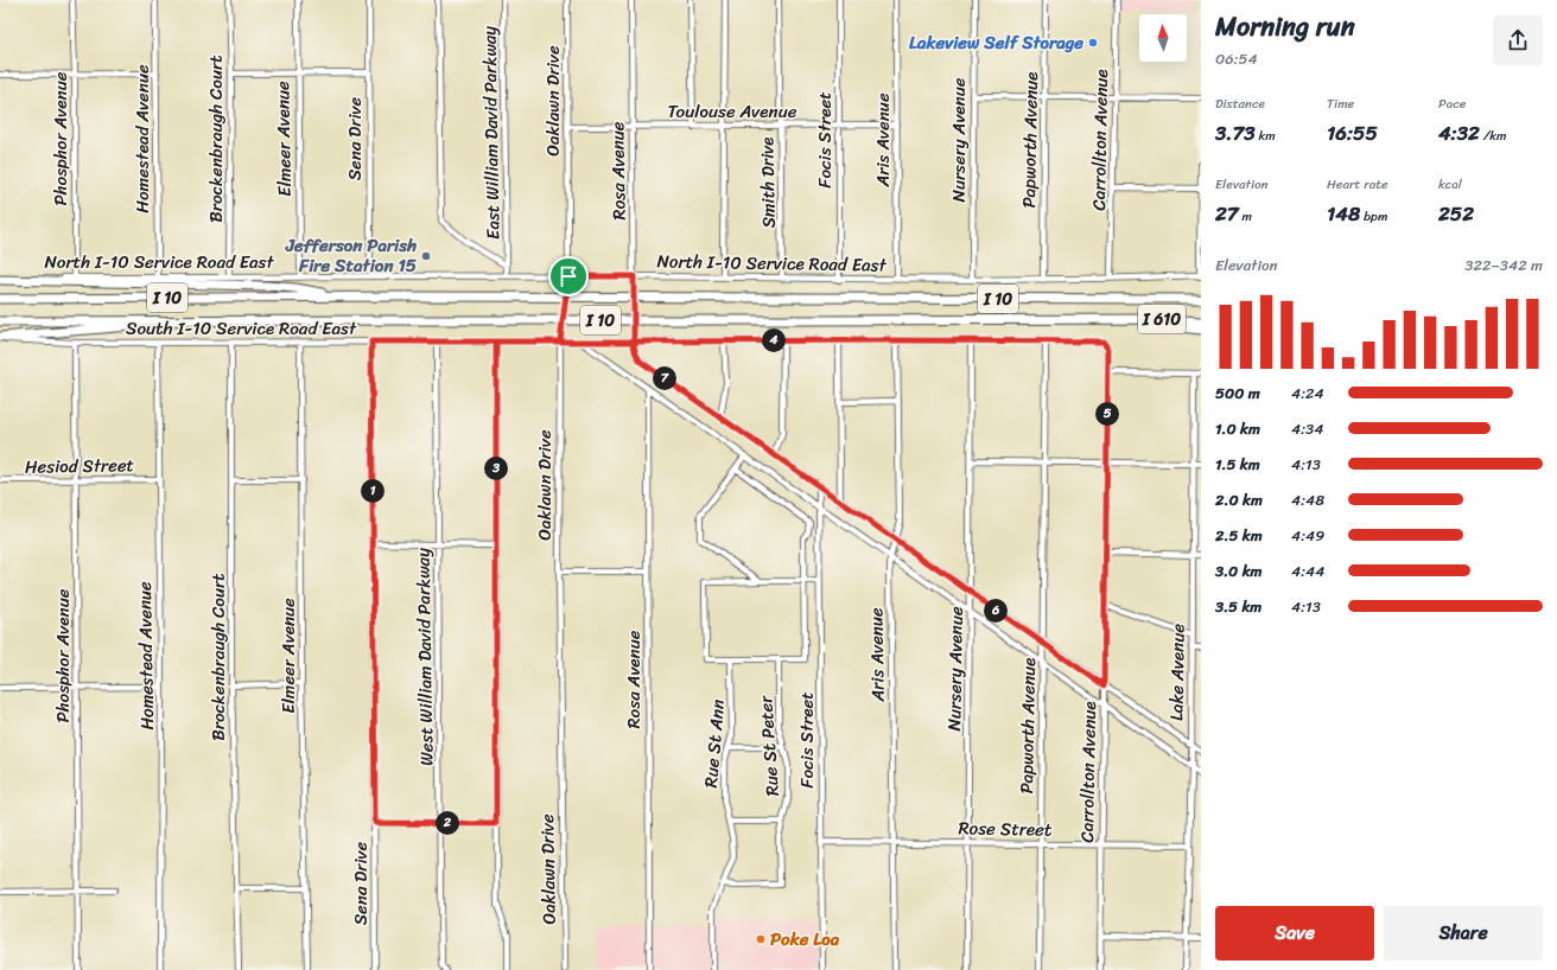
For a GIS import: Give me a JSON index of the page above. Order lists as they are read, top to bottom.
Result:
{
  "streets": {
    "highway": ["I 10", "I 610"],
    "street": [
      "Oaklawn Drive",
      "Toulouse Avenue",
      "East William David Parkway",
      "Phosphor Avenue",
      "Homestead Avenue",
      "Brockenbraugh Court",
      "Elmeer Avenue",
      "Sena Drive",
      "Focis Street",
      "Aris Avenue",
      "Nursery Avenue",
      "Papworth Avenue",
      "Carrollton Avenue",
      "Rosa Avenue",
      "Smith Drive",
      "North I-10 Service Road East",
      "South I-10 Service Road East",
      "Hesiod Street",
      "West William David Parkway",
      "Lake Avenue",
      "Rue St Ann",
      "Rue St Peter",
      "Rose Street"
    ]
  },
  "crossings": [
    ["Oaklawn Drive", "Toulouse Avenue"],
    ["Oaklawn Drive", "North I-10 Service Road East"],
    ["Oaklawn Drive", "South I-10 Service Road East"],
    ["Toulouse Avenue", "Focis Street"],
    ["Toulouse Avenue", "Aris Avenue"],
    ["Toulouse Avenue", "Rosa Avenue"],
    ["Toulouse Avenue", "Smith Drive"],
    ["East William David Parkway", "North I-10 Service Road East"],
    ["Phosphor Avenue", "North I-10 Service Road East"],
    ["Phosphor Avenue", "South I-10 Service Road East"],
    ["Phosphor Avenue", "Hesiod Street"],
    ["Homestead Avenue", "North I-10 Service Road East"],
    ["Homestead Avenue", "South I-10 Service Road East"],
    ["Homestead Avenue", "Hesiod Street"],
    ["Brockenbraugh Court", "North I-10 Service Road East"],
    ["Brockenbraugh Court", "South I-10 Service Road East"],
    ["Elmeer Avenue", "North I-10 Service Road East"],
    ["Elmeer Avenue", "South I-10 Service Road East"],
    ["Sena Drive", "North I-10 Service Road East"],
    ["Sena Drive", "South I-10 Service Road East"],
    ["Focis Street", "North I-10 Service Road East"],
    ["Focis Street", "Rose Street"],
    ["Aris Avenue", "North I-10 Service Road East"],
    ["Aris Avenue", "South I-10 Service Road East"],
    ["Aris Avenue", "Rose Street"],
    ["Nursery Avenue", "North I-10 Service Road East"],
    ["Nursery Avenue", "South I-10 Service Road East"],
    ["Nursery Avenue", "Rose Street"],
    ["Papworth Avenue", "North I-10 Service Road East"],
    ["Papworth Avenue", "South I-10 Service Road East"],
    ["Papworth Avenue", "Rose Street"],
    ["Carrollton Avenue", "North I-10 Service Road East"],
    ["Carrollton Avenue", "South I-10 Service Road East"],
    ["Carrollton Avenue", "Rose Street"],
    ["Rosa Avenue", "North I-10 Service Road East"],
    ["Rosa Avenue", "South I-10 Service Road East"],
    ["Smith Drive", "North I-10 Service Road East"],
    ["I 10", "I 610"],
    ["South I-10 Service Road East", "West William David Parkway"],
    ["Lake Avenue", "Rose Street"],
    ["Rue St Ann", "Rue St Peter"]
  ],
  "places": ["Lakeview Self Storage", "Jefferson Parish Fire Station 15", "Poke Loa"],
  "north": "top",
  "page": {
    "heading": ["Morning run", "06:54"],
    "stats": [
      ["Distance", "3.73 km"],
      ["Time", "16:55"],
      ["Pace", "4:32 /km"],
      ["Elevation", "27 m"],
      ["Heart rate", "148 bpm"],
      ["kcal", "252"]
    ],
    "chart": ["Elevation", "322–342 m"],
    "pins": [
      "4",
      "7",
      "5",
      "3",
      "1",
      "6",
      "2"
    ],
    "list": [
      {
        "name": "500 m",
        "note": "4:24"
      },
      {
        "name": "1.0 km",
        "note": "4:34"
      },
      {
        "name": "1.5 km",
        "note": "4:13"
      },
      {
        "name": "2.0 km",
        "note": "4:48"
      },
      {
        "name": "2.5 km",
        "note": "4:49"
      },
      {
        "name": "3.0 km",
        "note": "4:44"
      },
      {
        "name": "3.5 km",
        "note": "4:13"
      }
    ],
    "buttons": ["Save", "Share"]
  }
}
